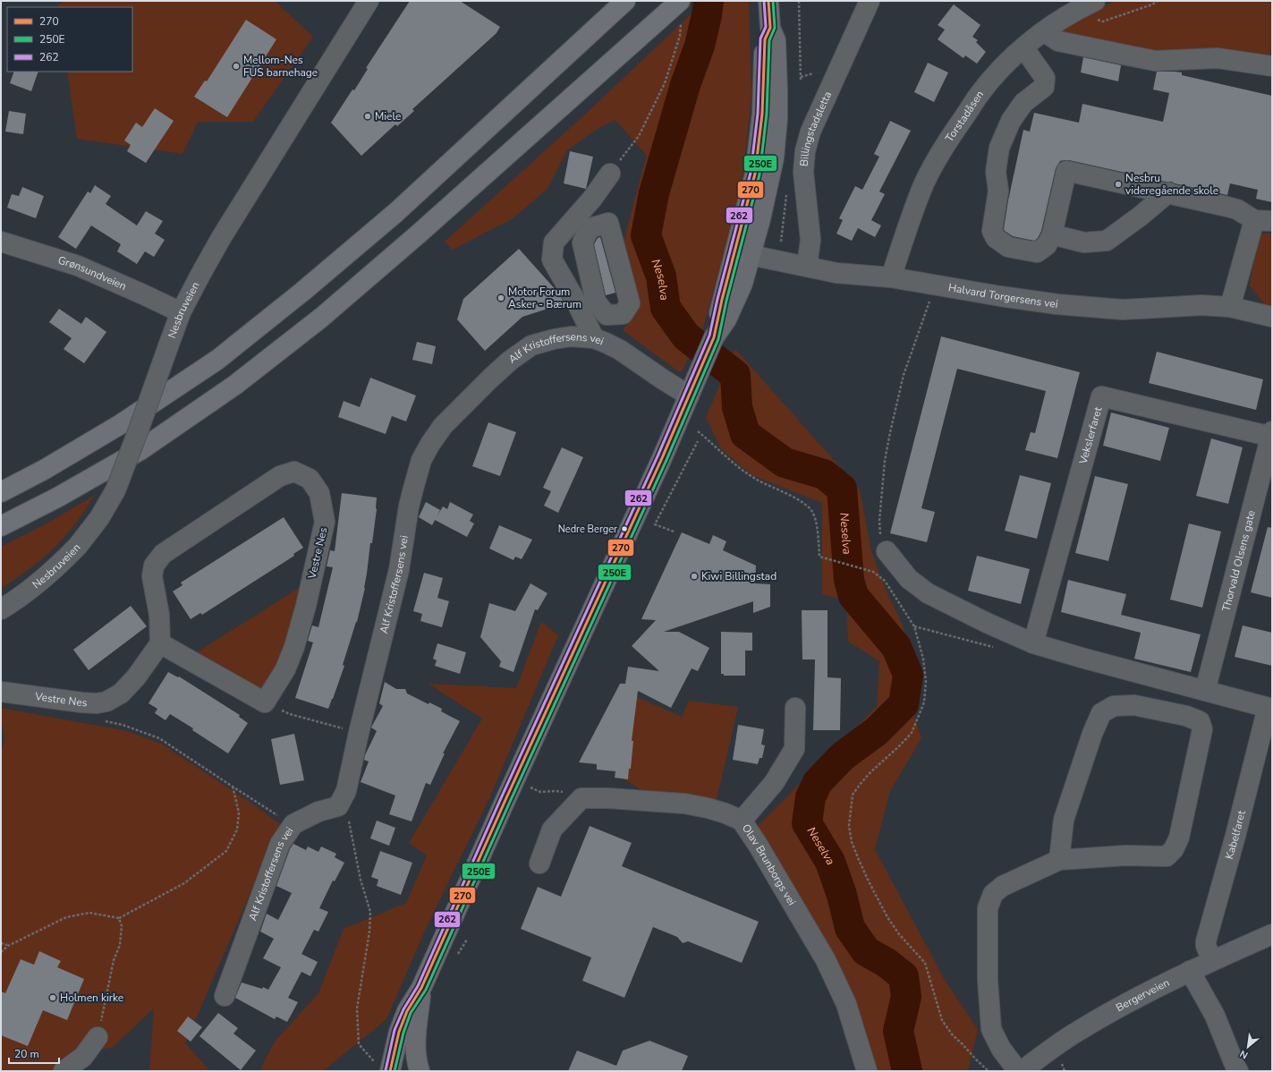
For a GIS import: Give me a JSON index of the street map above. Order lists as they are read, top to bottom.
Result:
{
  "streets": {
    "street": [
      "Torstadåsen",
      "Billingstadsletta",
      "Grønsundveien",
      "Halvard Torgersens vei",
      "Nesbruveien",
      "Alf Kristoffersens vei",
      "Vekslerfaret",
      "Vestre Nes",
      "Thorvald Olsens gate",
      "Kabelfaret",
      "Olav Brunborgs vei",
      "Bergerveien"
    ]
  },
  "crossings": [
    ["Torstadåsen", "Halvard Torgersens vei"],
    ["Billingstadsletta", "Halvard Torgersens vei"],
    ["Grønsundveien", "Nesbruveien"],
    ["Vekslerfaret", "Thorvald Olsens gate"],
    ["Kabelfaret", "Bergerveien"]
  ],
  "water": ["Neselva"],
  "places": [
    "Mellom-Nes FUS barnehage",
    "Miele",
    "Nesbru videregående skole",
    "Motor Forum Asker - Bærum",
    "Nedre Berger",
    "Kiwi Billingstad",
    "Holmen kirke"
  ],
  "lines": ["transit line 270", "transit line 250E", "transit line 262"],
  "legend": ["270", "250E", "262"],
  "scale_bar": "20 m",
  "north": "bottom left"
}
